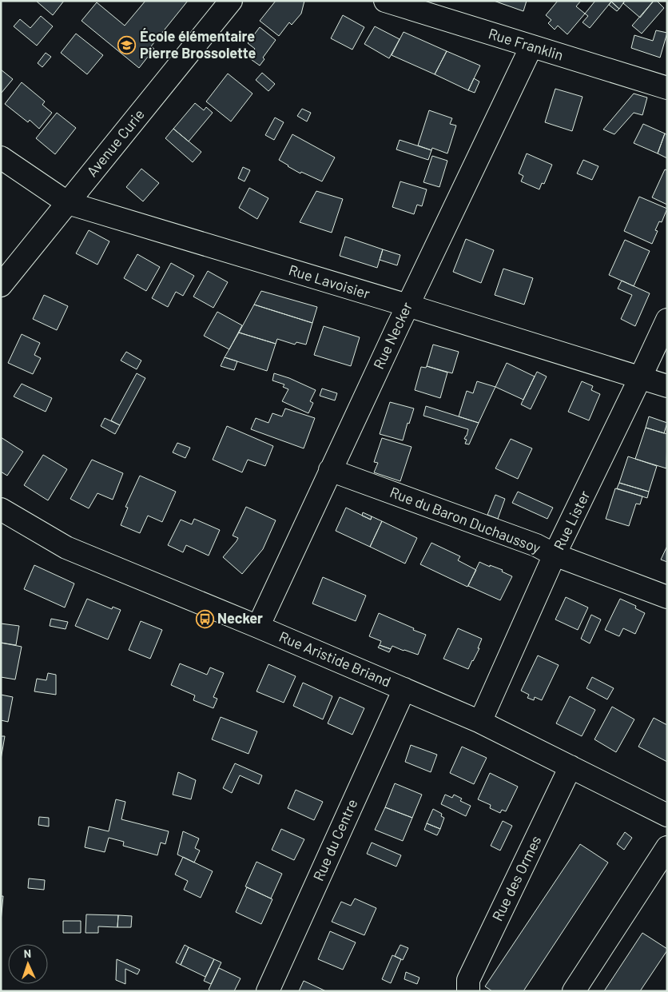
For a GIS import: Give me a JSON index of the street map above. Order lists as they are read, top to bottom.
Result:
{
  "streets": {
    "street": [
      "Rue Franklin",
      "Avenue Curie",
      "Rue Lavoisier",
      "Rue Necker",
      "Rue du Baron Duchaussoy",
      "Rue Lister",
      "Rue Aristide Briand",
      "Rue du Centre",
      "Rue des Ormes"
    ]
  },
  "crossings": [
    ["Rue Franklin", "Rue Necker"],
    ["Avenue Curie", "Rue Lavoisier"],
    ["Rue Lavoisier", "Rue Necker"],
    ["Rue Lavoisier", "Rue Lister"],
    ["Rue Necker", "Rue du Baron Duchaussoy"],
    ["Rue Necker", "Rue Aristide Briand"],
    ["Rue du Baron Duchaussoy", "Rue Lister"],
    ["Rue Lister", "Rue Aristide Briand"],
    ["Rue Aristide Briand", "Rue du Centre"],
    ["Rue Aristide Briand", "Rue des Ormes"]
  ],
  "places": {
    "school or university": ["École élémentaire Pierre Brossolette"],
    "bus stop": ["Necker"]
  },
  "north": "top"
}
